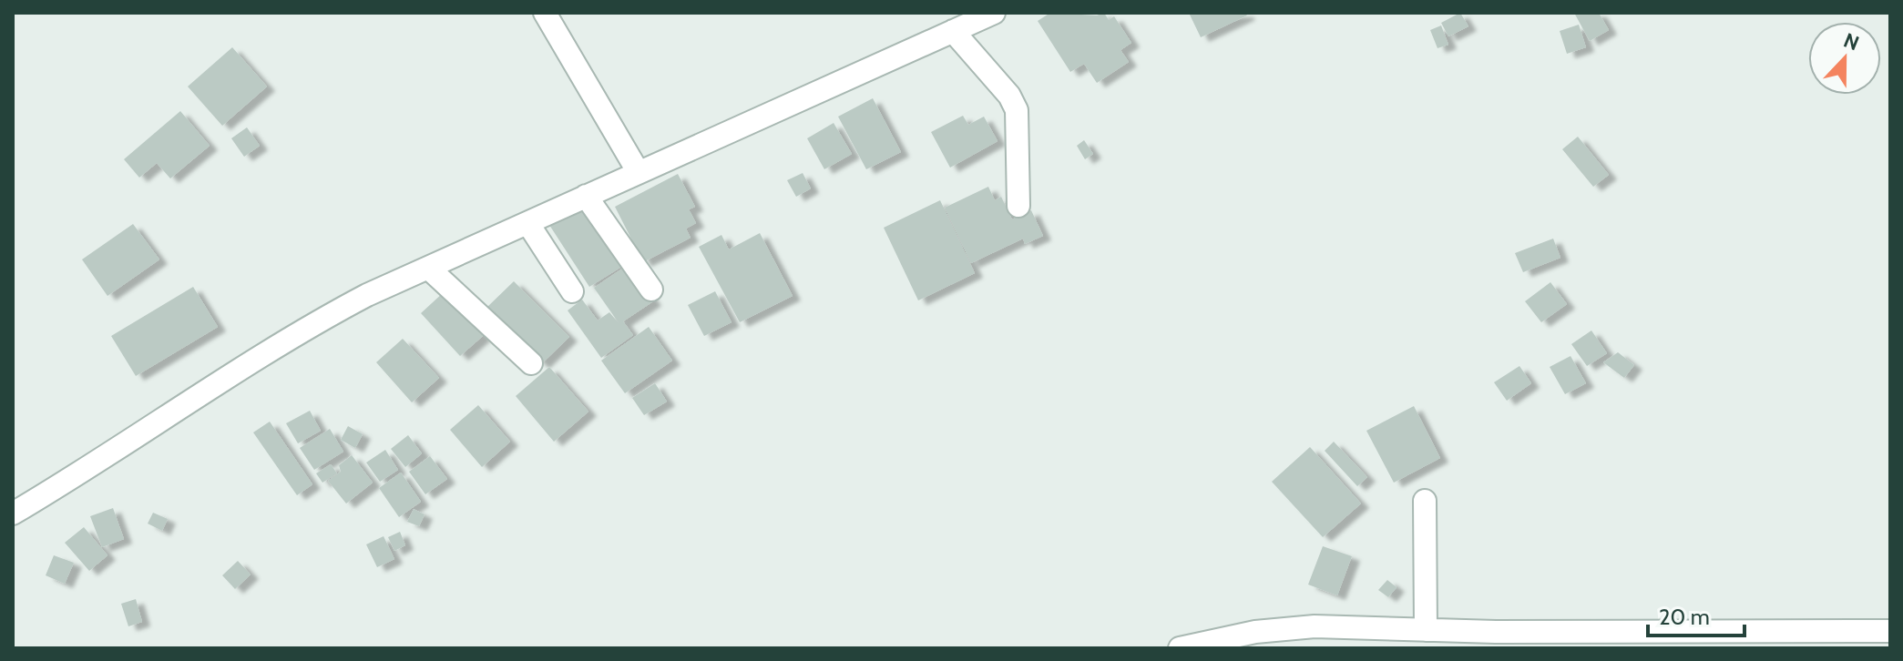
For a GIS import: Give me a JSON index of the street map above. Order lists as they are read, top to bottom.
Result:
{
  "scale_bar": "20 m",
  "north": "top"
}
